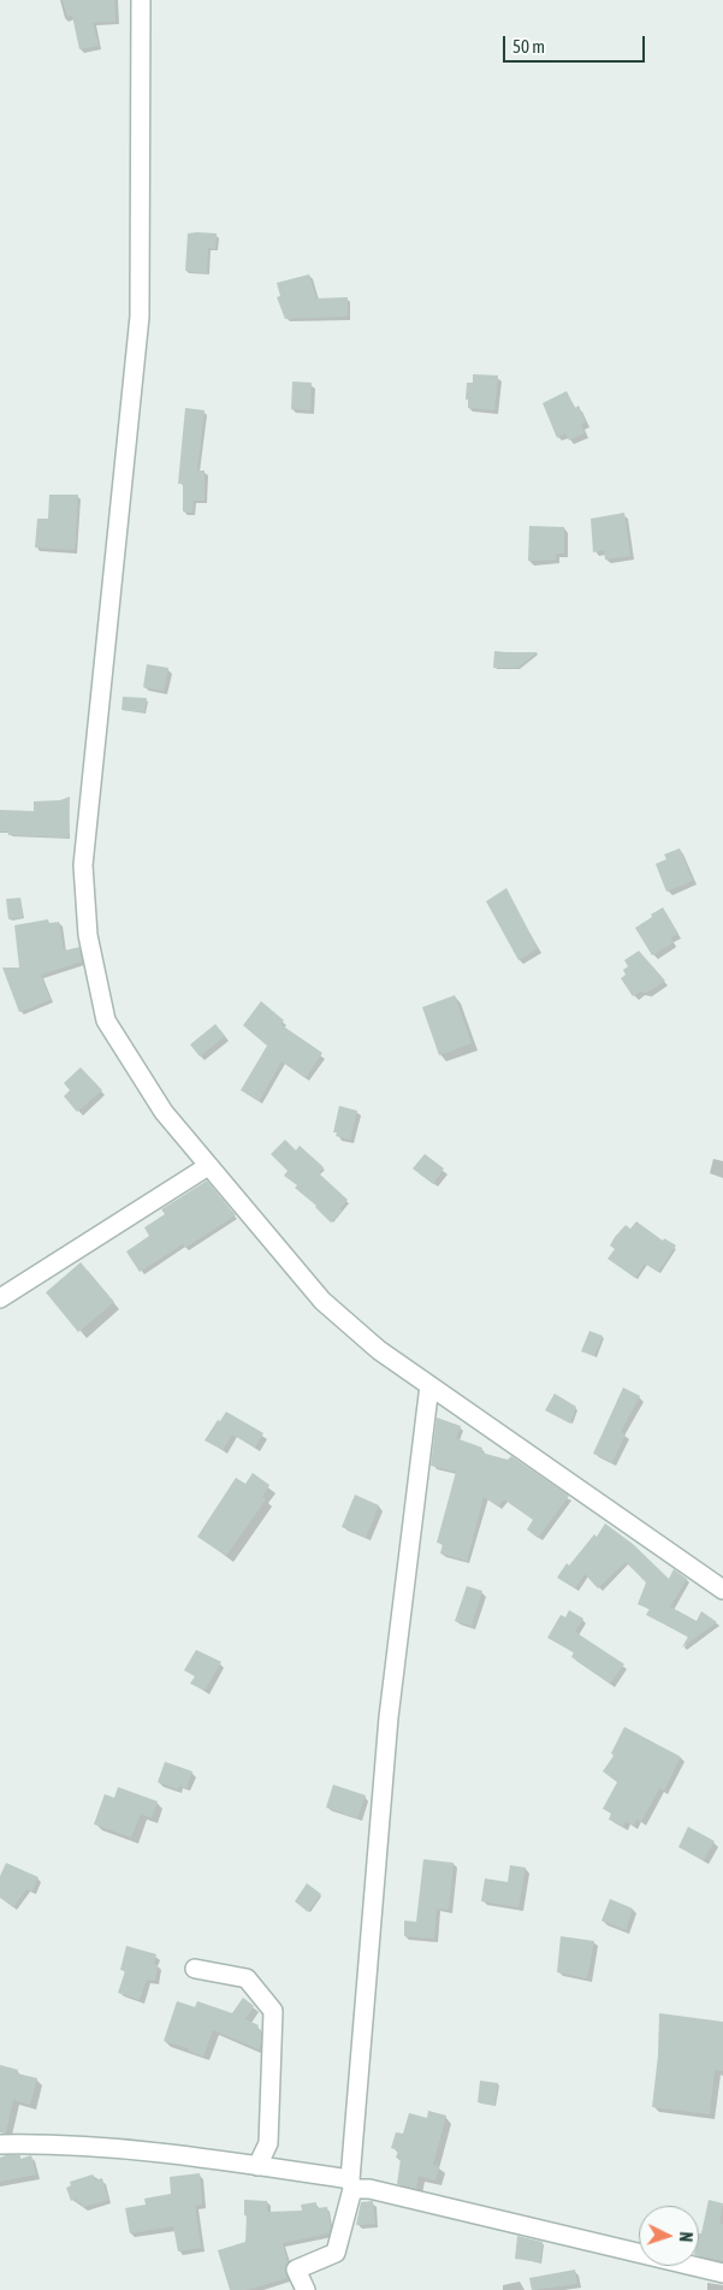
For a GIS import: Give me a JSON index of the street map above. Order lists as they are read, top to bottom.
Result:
{
  "scale_bar": "50 m",
  "north": "right"
}
